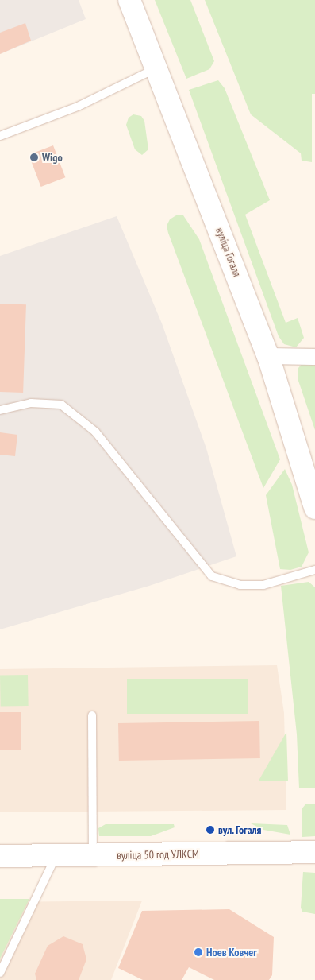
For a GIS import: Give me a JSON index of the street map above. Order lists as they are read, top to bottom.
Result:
{
  "streets": {
    "main road": ["вуліца Гогаля", "вуліца 50 год УЛКСМ"]
  },
  "places": ["Wigo", "вул. Гогаля", "Ноев Ковчег"]
}
